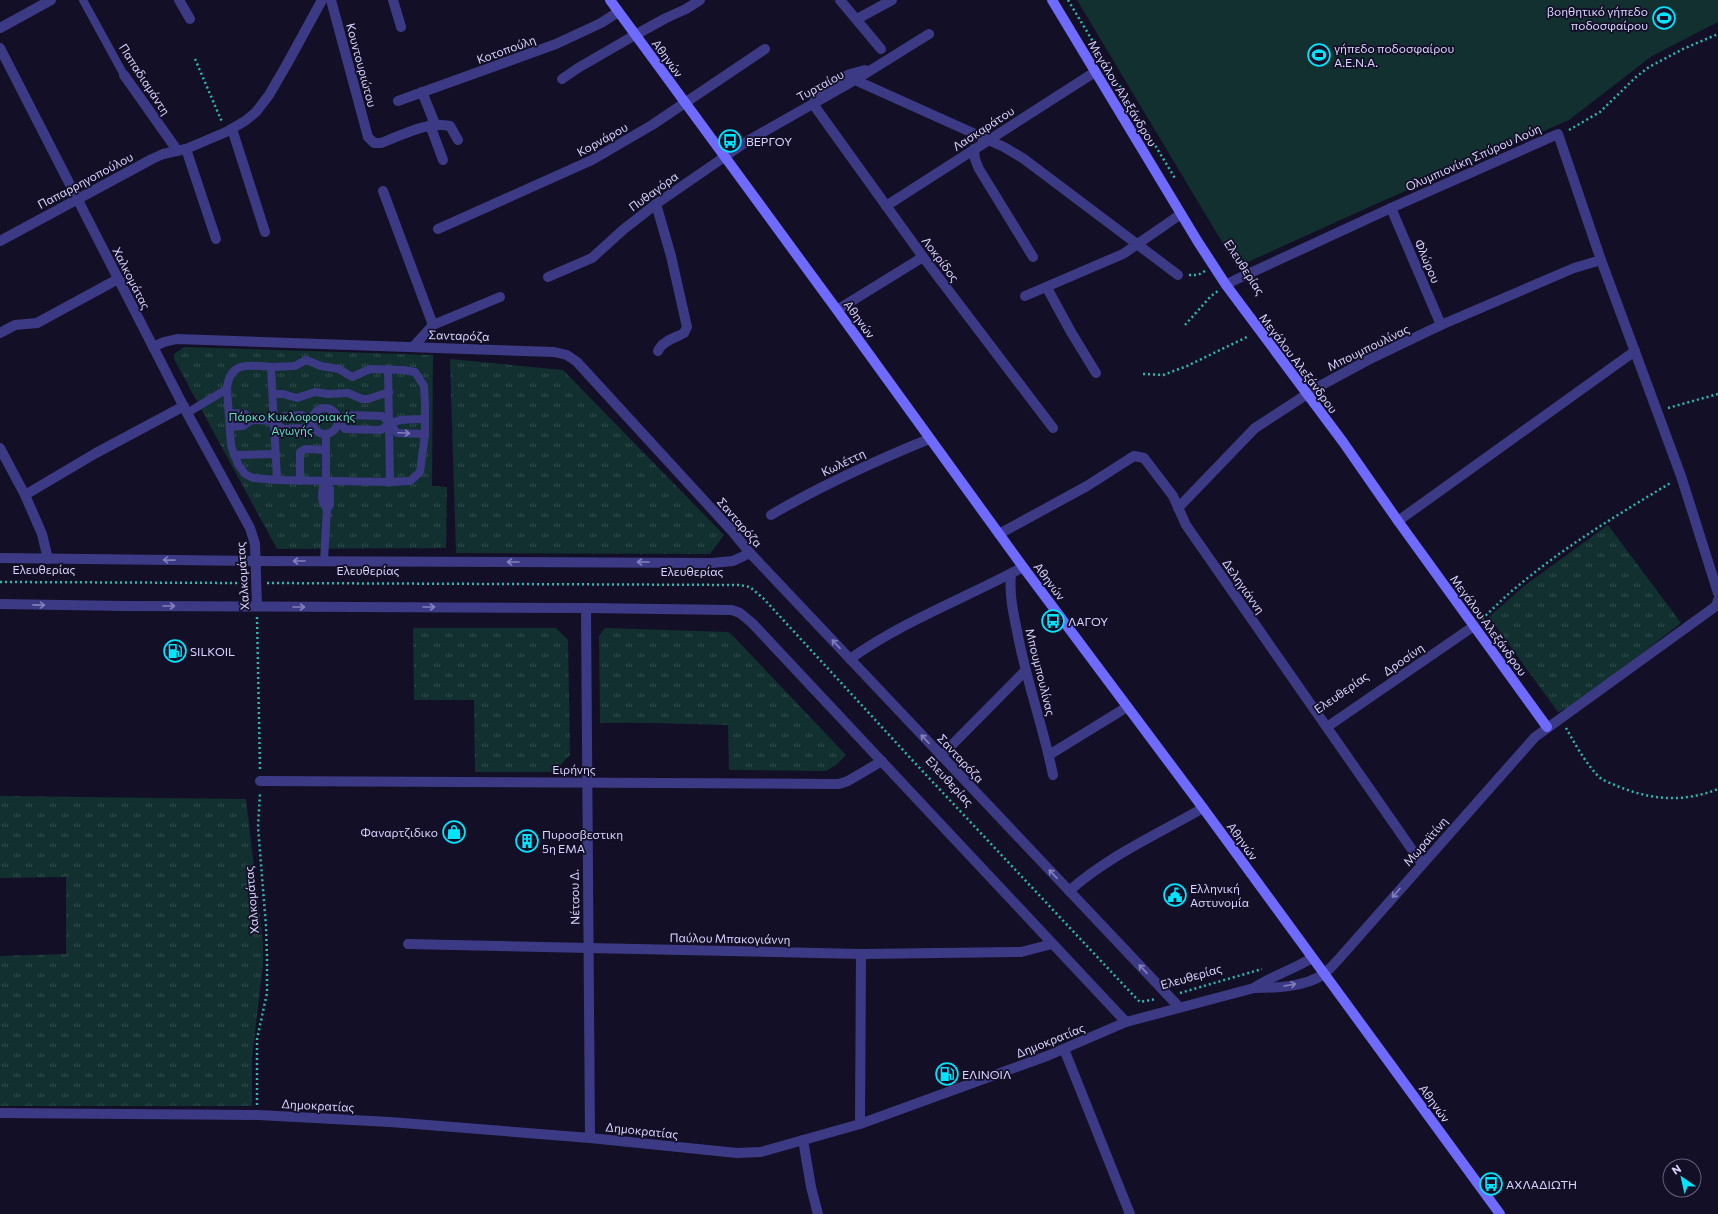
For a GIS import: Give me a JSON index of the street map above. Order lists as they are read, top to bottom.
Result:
{
  "streets": {
    "main road": ["Αθηνών", "Μεγάλου Αλεξάνδρου"],
    "street": [
      "Κοτοπούλη",
      "Κουντουριώτου",
      "Παπαδιαμάντη",
      "Τυρταίου",
      "Λασκαράτου",
      "Κορνάρου",
      "Ολυμπιονίκη Σπύρου Λούη",
      "Παπαρρηγοπούλου",
      "Πυθαγόρα",
      "Λοκρίδος",
      "Φλώρου",
      "Ελευθερίας",
      "Χαλκομάτας",
      "Σανταρόζα",
      "Μπουμπουλίνας",
      "Κωλέττη",
      "Δεληγιάννη",
      "Δροσίνη",
      "Ειρήνης",
      "Μωραϊτίνη",
      "Νέτσου Δ.",
      "Παύλου Μπακογιάννη",
      "Δημοκρατίας"
    ]
  },
  "crossings": [
    ["Κοτοπούλη", "Αθηνών"],
    ["Αθηνών", "Τυρταίου"],
    ["Αθηνών", "Κορνάρου"],
    ["Αθηνών", "Πυθαγόρα"],
    ["Αθηνών", "Κωλέττη"],
    ["Αθηνών", "Δεληγιάννη"],
    ["Αθηνών", "Μωραϊτίνη"],
    ["Αθηνών", "Δημοκρατίας"],
    ["Παπαδιαμάντη", "Παπαρρηγοπούλου"],
    ["Τυρταίου", "Πυθαγόρα"],
    ["Τυρταίου", "Λοκρίδος"],
    ["Μεγάλου Αλεξάνδρου", "Λασκαράτου"],
    ["Μεγάλου Αλεξάνδρου", "Ολυμπιονίκη Σπύρου Λούη"],
    ["Μεγάλου Αλεξάνδρου", "Μπουμπουλίνας"],
    ["Μεγάλου Αλεξάνδρου", "Δροσίνη"],
    ["Μεγάλου Αλεξάνδρου", "Μωραϊτίνη"],
    ["Λασκαράτου", "Λοκρίδος"],
    ["Ολυμπιονίκη Σπύρου Λούη", "Φλώρου"],
    ["Παπαρρηγοπούλου", "Χαλκομάτας"],
    ["Φλώρου", "Μπουμπουλίνας"],
    ["Ελευθερίας", "Χαλκομάτας"],
    ["Ελευθερίας", "Σανταρόζα"],
    ["Χαλκομάτας", "Σανταρόζα"],
    ["Χαλκομάτας", "Ειρήνης"],
    ["Χαλκομάτας", "Δημοκρατίας"],
    ["Σανταρόζα", "Δημοκρατίας"],
    ["Μπουμπουλίνας", "Δεληγιάννη"],
    ["Δεληγιάννη", "Δροσίνη"],
    ["Δεληγιάννη", "Μωραϊτίνη"],
    ["Ειρήνης", "Νέτσου Δ."],
    ["Μωραϊτίνη", "Δημοκρατίας"],
    ["Νέτσου Δ.", "Παύλου Μπακογιάννη"],
    ["Νέτσου Δ.", "Δημοκρατίας"]
  ],
  "parks": ["Πάρκο Κυκλοφοριακής Αγωγής"],
  "places": {
    "sports": ["βοηθητικό γήπεδο ποδοσφαίρου", "γήπεδο ποδοσφαίρου Α.Ε.Ν.Α."],
    "bus stop": ["ΒΕΡΓΟΥ", "ΛΑΓΟΥ", "ΑΧΛΑΔΙΩΤΗ"],
    "fuel station": ["SILKOIL", "ΕΛΙΝΟΙΛ"],
    "shop": ["Φαναρτζιδικο"],
    "building": ["Πυροσβεστικη 5η ΕΜΑ"],
    "public building": ["Ελληνική Αστυνομία"]
  },
  "north": "top left"
}
